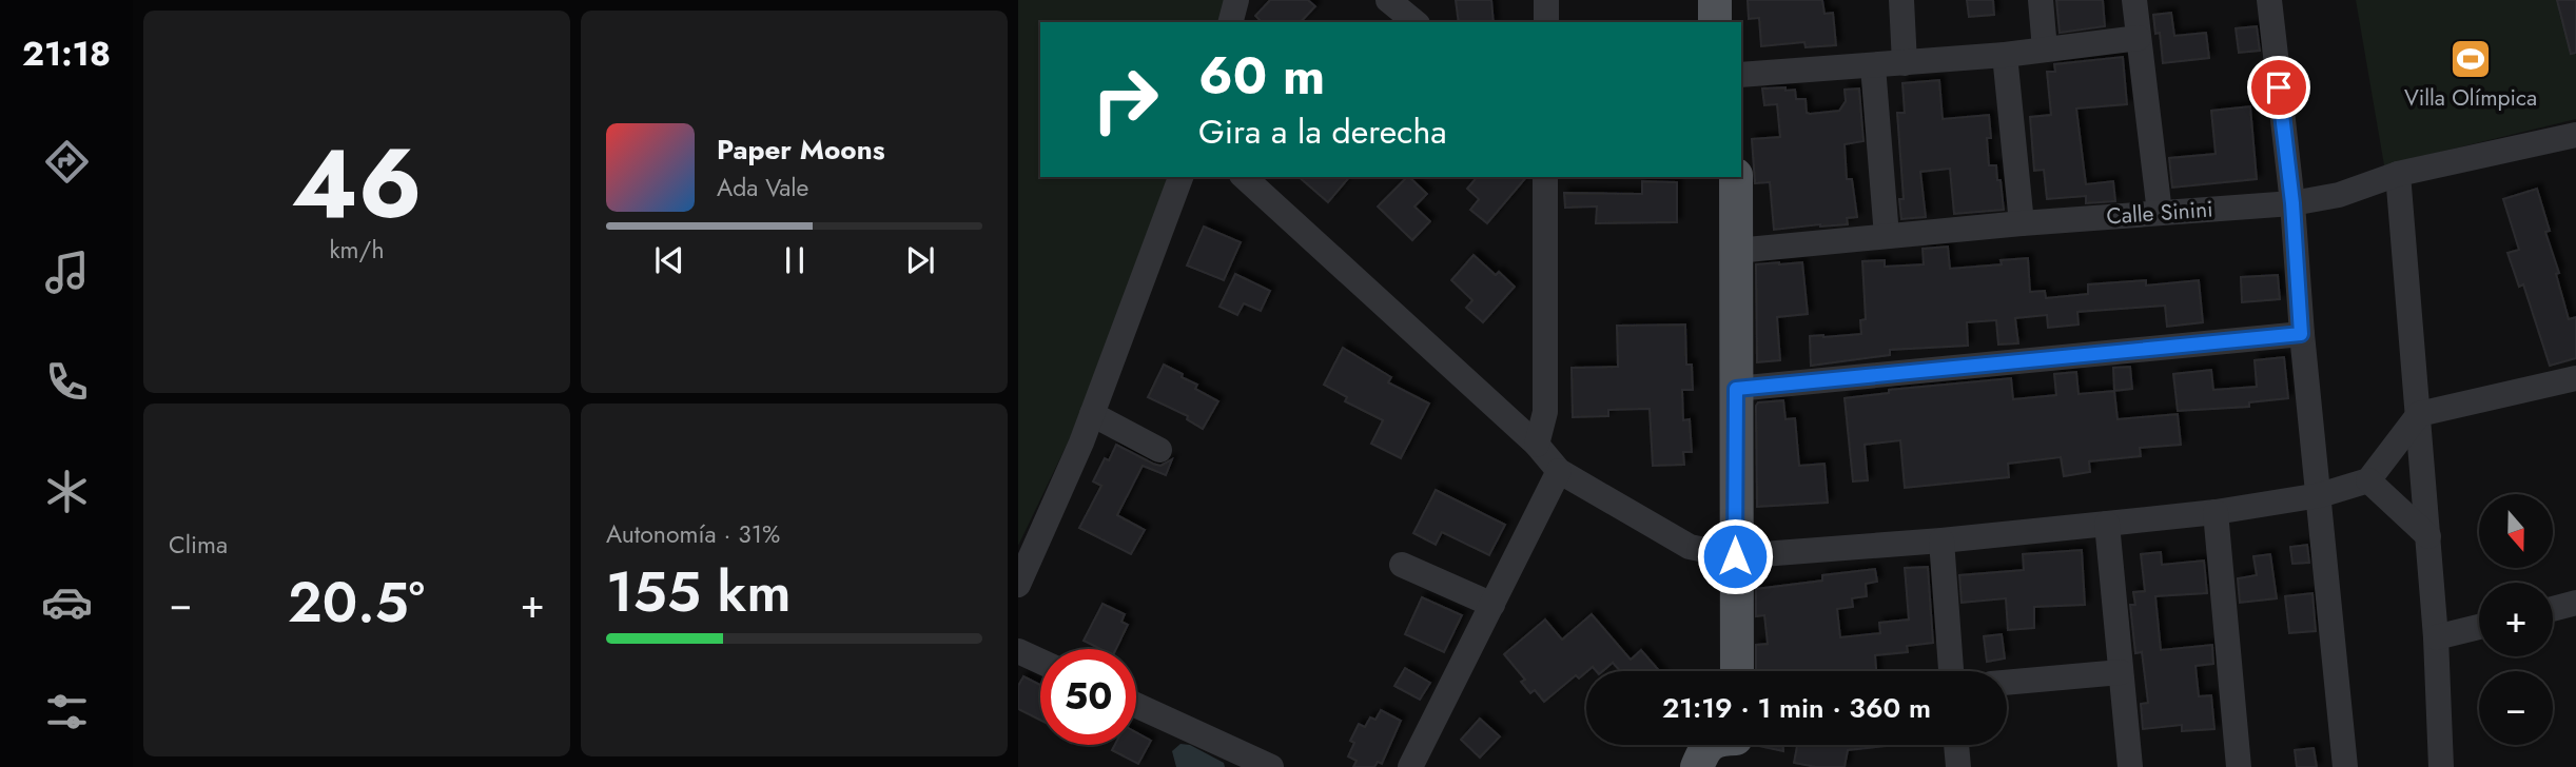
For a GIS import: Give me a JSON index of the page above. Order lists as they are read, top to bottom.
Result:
{
  "streets": {
    "street": ["Calle Sinini"]
  },
  "places": {
    "sports": ["Villa Olímpica"]
  },
  "north": "bottom",
  "page": {
    "tabs": "21:18",
    "tile": [
      ["46", "km/h"],
      "Clima",
      ["Autonomía · 31%", "155 km"]
    ],
    "turn": ["60 m", "Gira a la derecha"],
    "song": ["Paper Moons", "Ada Vale"],
    "map_buttons": ["+", "−"],
    "heat": ["−", "20.5°", "+"],
    "limit": "50",
    "trip": "21:19 · 1 min · 360 m"
  }
}
